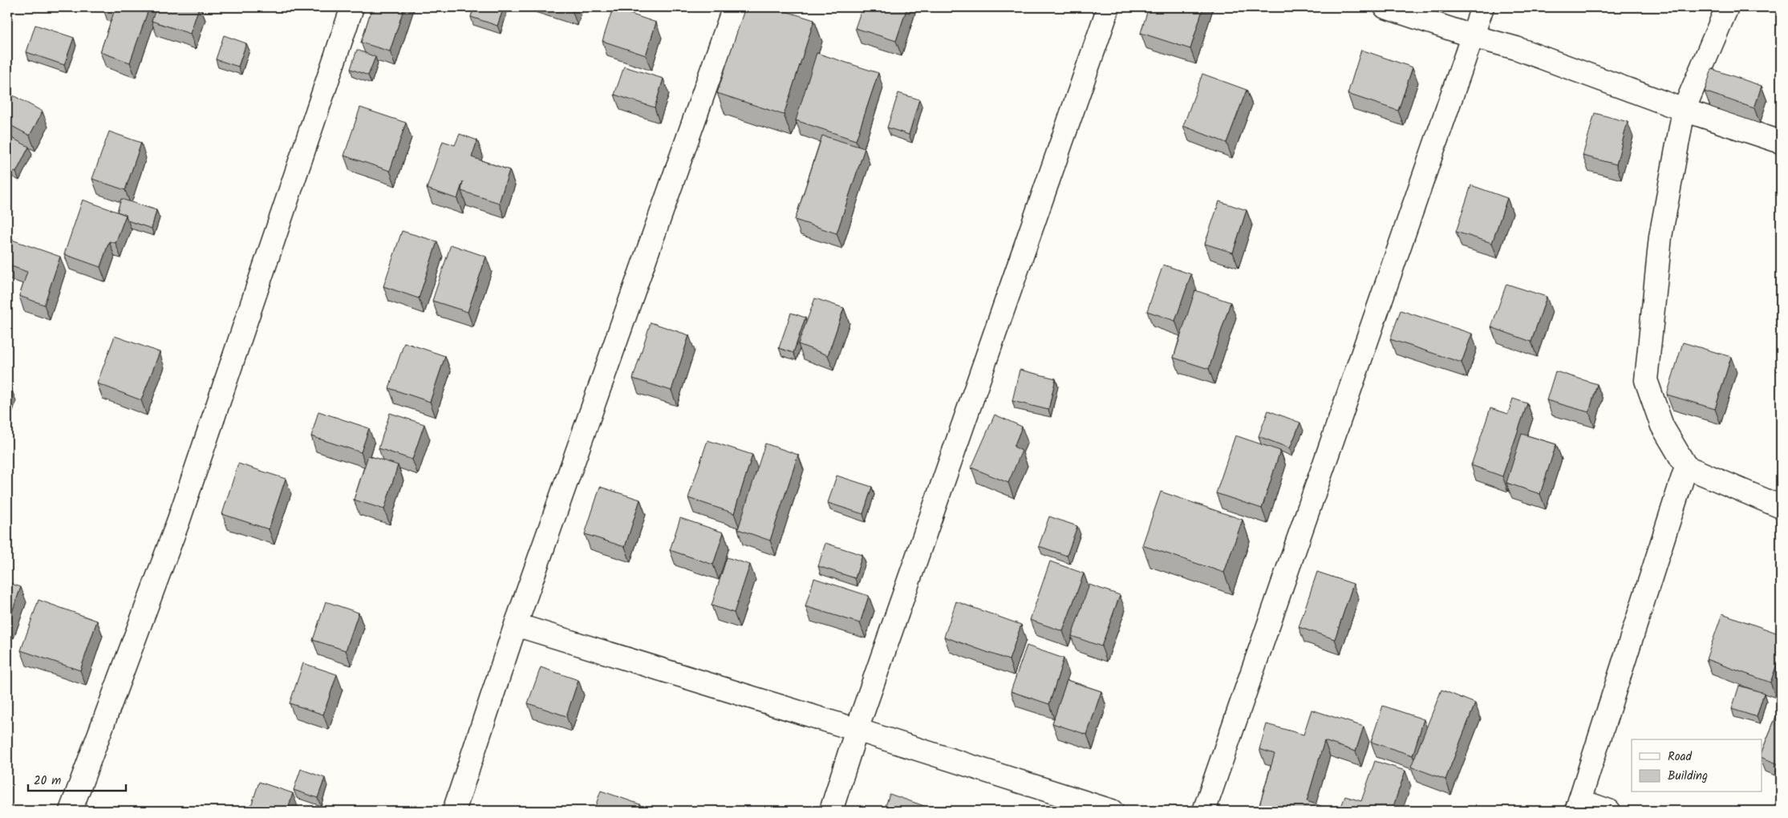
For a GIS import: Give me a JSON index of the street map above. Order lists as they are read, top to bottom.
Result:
{
  "legend": ["Road", "Building"],
  "scale_bar": "20 m"
}
